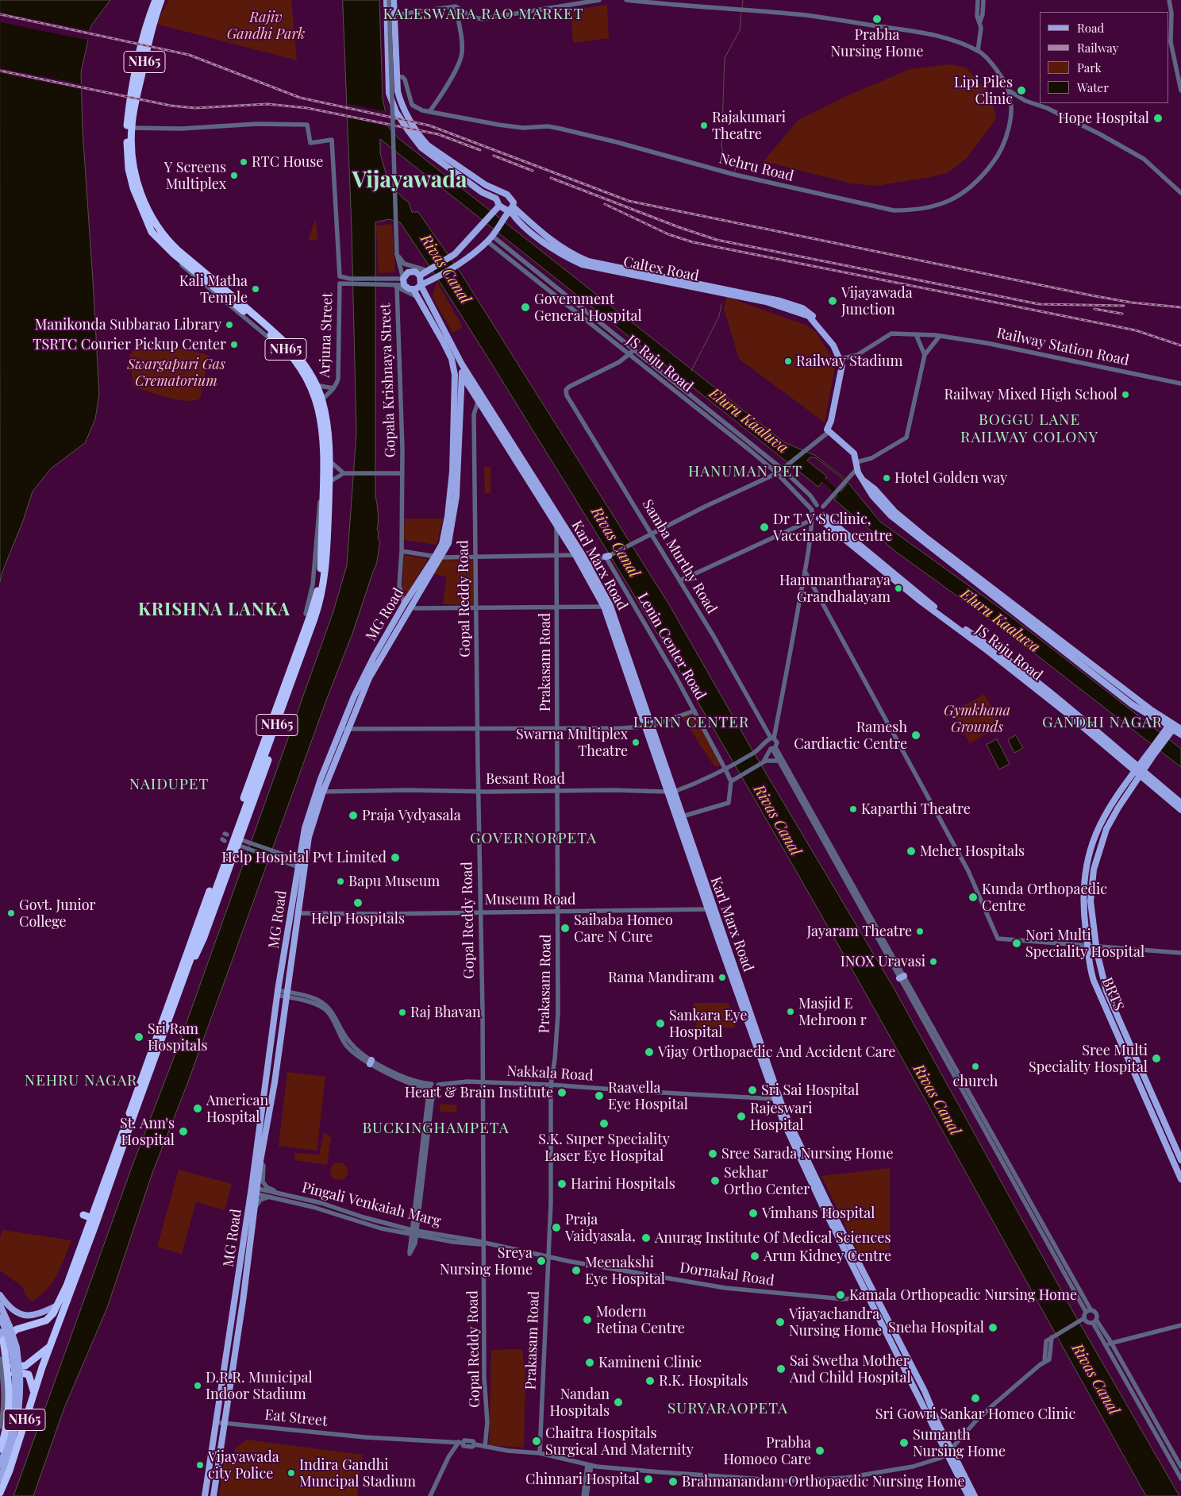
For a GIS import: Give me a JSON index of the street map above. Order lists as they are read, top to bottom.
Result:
{
  "streets": {
    "highway": ["NH65"],
    "main road": [
      "Caltex Road",
      "JS Raju Road",
      "Karl Marx Road",
      "MG Road",
      "BRTS"
    ],
    "street": [
      "Nehru Road",
      "Arjuna Street",
      "Railway Station Road",
      "Gopala Krishnaya Street",
      "Samba Murthy Road",
      "Gopal Reddy Road",
      "Lenin Center Road",
      "Prakasam Road",
      "Besant Road",
      "Museum Road",
      "Nakkala Road",
      "Pingali Venkaiah Marg",
      "Dornakal Road",
      "Eat Street"
    ]
  },
  "crossings": [
    ["NH65", "Arjuna Street"],
    ["Caltex Road", "Railway Station Road"],
    ["JS Raju Road", "Samba Murthy Road"],
    ["JS Raju Road", "BRTS"],
    ["Gopala Krishnaya Street", "MG Road"],
    ["Karl Marx Road", "Gopal Reddy Road"],
    ["Karl Marx Road", "MG Road"],
    ["Karl Marx Road", "Prakasam Road"],
    ["Karl Marx Road", "Besant Road"],
    ["Karl Marx Road", "Museum Road"],
    ["Karl Marx Road", "Nakkala Road"],
    ["Karl Marx Road", "Dornakal Road"],
    ["Karl Marx Road", "Eat Street"],
    ["Gopal Reddy Road", "Besant Road"],
    ["Gopal Reddy Road", "Museum Road"],
    ["Gopal Reddy Road", "Nakkala Road"],
    ["Gopal Reddy Road", "Pingali Venkaiah Marg"],
    ["Gopal Reddy Road", "Dornakal Road"],
    ["Gopal Reddy Road", "Eat Street"],
    ["MG Road", "Besant Road"],
    ["MG Road", "Museum Road"],
    ["MG Road", "Pingali Venkaiah Marg"],
    ["MG Road", "Eat Street"],
    ["Prakasam Road", "Besant Road"],
    ["Prakasam Road", "Museum Road"],
    ["Prakasam Road", "Nakkala Road"],
    ["Prakasam Road", "Dornakal Road"],
    ["Prakasam Road", "Eat Street"],
    ["Pingali Venkaiah Marg", "Dornakal Road"]
  ],
  "districts": [
    "KALESWARA RAO MARKET",
    "Vijayawada",
    "BOGGU LANE RAILWAY COLONY",
    "HANUMAN PET",
    "KRISHNA LANKA",
    "LENIN CENTER",
    "GANDHI NAGAR",
    "NAIDUPET",
    "GOVERNORPETA",
    "NEHRU NAGAR",
    "BUCKINGHAMPETA",
    "SURYARAOPETA"
  ],
  "water": ["Rivas Canal", "Eluru Kaaluva"],
  "parks": ["Rajiv Gandhi Park", "Swargapuri Gas Crematorium", "Gymkhana Grounds"],
  "places": [
    "Prabha Nursing Home",
    "Lipi Piles Clinic",
    "Hope Hospital",
    "Rajakumari Theatre",
    "RTC House",
    "Y Screens Multiplex",
    "Kali Matha Temple",
    "Vijayawada Junction",
    "Government General Hospital",
    "Manikonda Subbarao Library",
    "TSRTC Courier Pickup Center",
    "Railway Stadium",
    "Railway Mixed High School",
    "Hotel Golden way",
    "Dr T V S Clinic, Vaccination centre",
    "Hanumantharaya Grandhalayam",
    "Ramesh Cardiactic Centre",
    "Swarna Multiplex Theatre",
    "Kaparthi Theatre",
    "Praja Vydyasala",
    "Meher Hospitals",
    "Help Hospital Pvt Limited",
    "Bapu Museum",
    "Kunda Orthopaedic Centre",
    "Help Hospitals",
    "Govt. Junior College",
    "Saibaba Homeo Care N Cure",
    "Jayaram Theatre",
    "Nori Multi Speciality Hospital",
    "INOX Uravasi",
    "Rama Mandiram",
    "Masjid E Mehroon r",
    "Raj Bhavan",
    "Sankara Eye Hospital",
    "Sri Ram Hospitals",
    "Vijay Orthopaedic And Accident Care",
    "Sree Multi Speciality Hospital",
    "church",
    "Sri Sai Hospital",
    "Heart & Brain Institute",
    "Raavella Eye Hospital",
    "American Hospital",
    "Rajeswari Hospital",
    "S.K. Super Speciality Laser Eye Hospital",
    "St. Ann's Hospital",
    "Sree Sarada Nursing Home",
    "Sekhar Ortho Center",
    "Harini Hospitals",
    "Vimhans Hospital",
    "Praja Vaidyasala,",
    "Anurag Institute Of Medical Sciences",
    "Arun Kidney Centre",
    "Sreya Nursing Home",
    "Meenakshi Eye Hospital",
    "Kamala Orthopeadic Nursing Home",
    "Modern Retina Centre",
    "Vijayachandra Nursing Home",
    "Sneha Hospital",
    "Kamineni Clinic",
    "Sai Swetha Mother And Child Hospital",
    "R.K. Hospitals",
    "D.R.R. Municipal Indoor Stadium",
    "Sri Gowri Sankar Homeo Clinic",
    "Nandan Hospitals",
    "Chaitra Hospitals Surgical And Maternity",
    "Sumanth Nursing Home",
    "Prabha Homoeo Care",
    "Vijayawada city Police",
    "Indira Gandhi Muncipal Stadium",
    "Chinnari Hospital",
    "Brahmanandam Orthopaedic Nursing Home"
  ],
  "legend": [
    "Road",
    "Railway",
    "Park",
    "Water"
  ]
}
